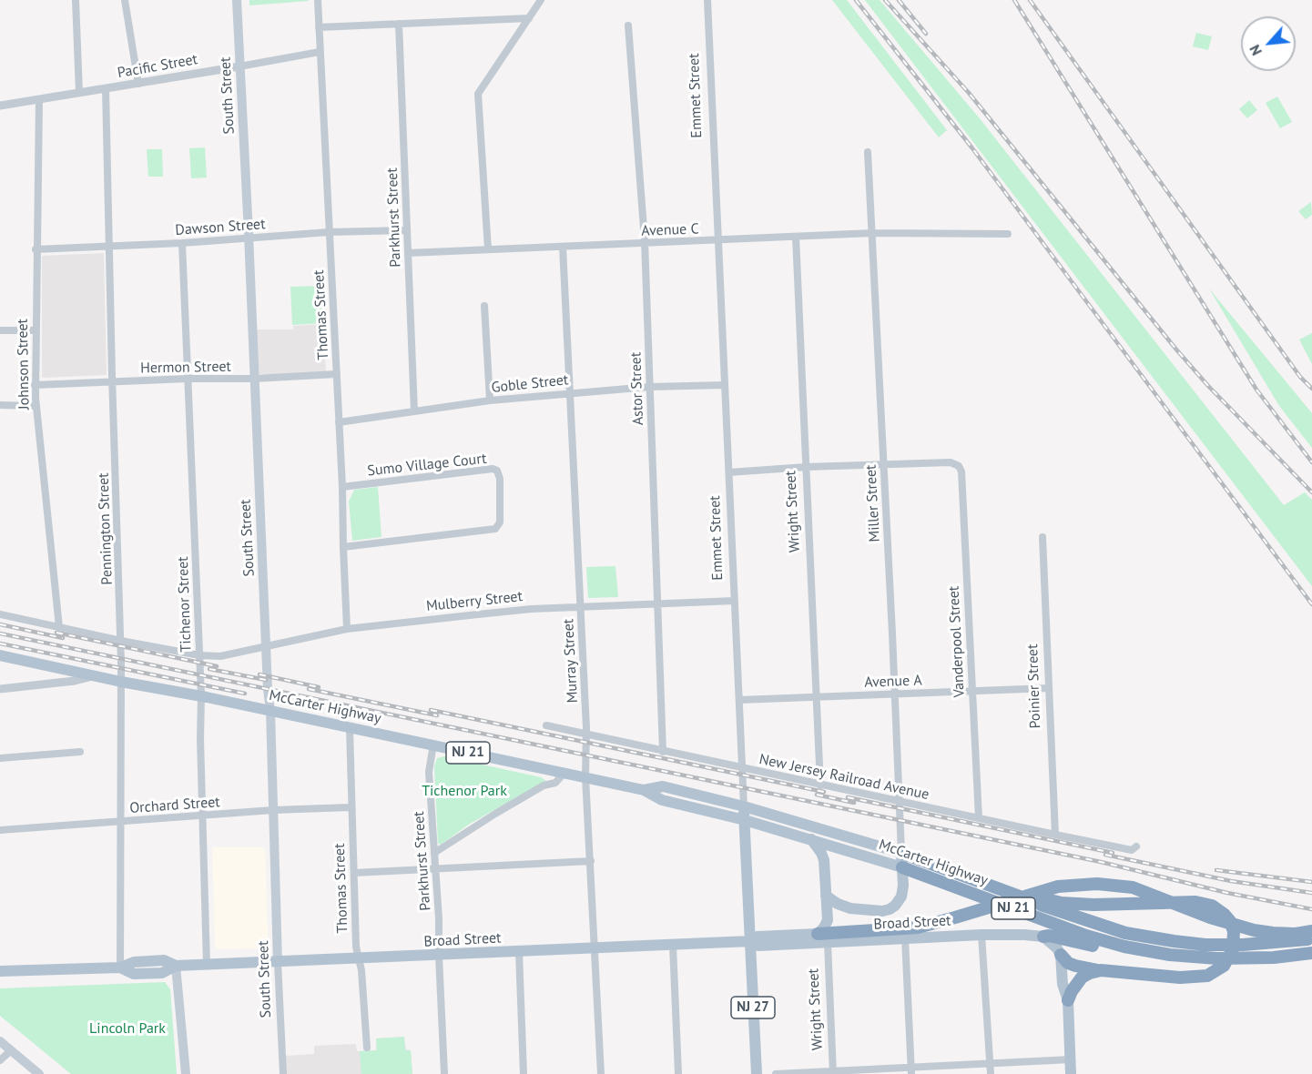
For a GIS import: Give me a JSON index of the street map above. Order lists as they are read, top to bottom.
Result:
{
  "streets": {
    "highway": ["McCarter Highway", "NJ 21"],
    "main road": [
      "South Street",
      "Emmet Street",
      "Broad Street",
      "NJ 27"
    ],
    "street": [
      "Pacific Street",
      "Parkhurst Street",
      "Dawson Street",
      "Avenue C",
      "Thomas Street",
      "Johnson Street",
      "Hermon Street",
      "Goble Street",
      "Astor Street",
      "Sumo Village Court",
      "Miller Street",
      "Wright Street",
      "Pennington Street",
      "Mulberry Street",
      "Tichenor Street",
      "Vanderpool Street",
      "Murray Street",
      "Avenue A",
      "Poinier Street",
      "New Jersey Railroad Avenue",
      "Orchard Street"
    ]
  },
  "crossings": [
    ["Pacific Street", "South Street"],
    ["Pacific Street", "Thomas Street"],
    ["Pacific Street", "Johnson Street"],
    ["Pacific Street", "Pennington Street"],
    ["South Street", "Dawson Street"],
    ["South Street", "Hermon Street"],
    ["South Street", "Mulberry Street"],
    ["South Street", "McCarter Highway"],
    ["South Street", "Orchard Street"],
    ["South Street", "Broad Street"],
    ["Emmet Street", "Avenue C"],
    ["Emmet Street", "Goble Street"],
    ["Emmet Street", "Mulberry Street"],
    ["Emmet Street", "Avenue A"],
    ["Emmet Street", "McCarter Highway"],
    ["Emmet Street", "New Jersey Railroad Avenue"],
    ["Emmet Street", "Broad Street"],
    ["Parkhurst Street", "Dawson Street"],
    ["Parkhurst Street", "Avenue C"],
    ["Parkhurst Street", "Goble Street"],
    ["Parkhurst Street", "McCarter Highway"],
    ["Parkhurst Street", "Broad Street"],
    ["Dawson Street", "Thomas Street"],
    ["Dawson Street", "Johnson Street"],
    ["Dawson Street", "Pennington Street"],
    ["Dawson Street", "Tichenor Street"],
    ["Avenue C", "Astor Street"],
    ["Avenue C", "Miller Street"],
    ["Avenue C", "Wright Street"],
    ["Avenue C", "Murray Street"],
    ["Thomas Street", "Hermon Street"],
    ["Thomas Street", "Goble Street"],
    ["Thomas Street", "Sumo Village Court"],
    ["Thomas Street", "Mulberry Street"],
    ["Thomas Street", "McCarter Highway"],
    ["Thomas Street", "Orchard Street"],
    ["Thomas Street", "Broad Street"],
    ["Johnson Street", "Hermon Street"],
    ["Hermon Street", "Pennington Street"],
    ["Hermon Street", "Tichenor Street"],
    ["Goble Street", "Astor Street"],
    ["Goble Street", "Murray Street"],
    ["Astor Street", "Mulberry Street"],
    ["Astor Street", "New Jersey Railroad Avenue"],
    ["Miller Street", "Vanderpool Street"],
    ["Miller Street", "Avenue A"],
    ["Miller Street", "McCarter Highway"],
    ["Miller Street", "New Jersey Railroad Avenue"],
    ["Wright Street", "Avenue A"],
    ["Wright Street", "New Jersey Railroad Avenue"],
    ["Wright Street", "Broad Street"],
    ["Pennington Street", "McCarter Highway"],
    ["Pennington Street", "Orchard Street"],
    ["Pennington Street", "Broad Street"],
    ["Mulberry Street", "Tichenor Street"],
    ["Mulberry Street", "Murray Street"],
    ["Tichenor Street", "McCarter Highway"],
    ["Tichenor Street", "Orchard Street"],
    ["Tichenor Street", "Broad Street"],
    ["Vanderpool Street", "Avenue A"],
    ["Vanderpool Street", "New Jersey Railroad Avenue"],
    ["Murray Street", "McCarter Highway"],
    ["Murray Street", "New Jersey Railroad Avenue"],
    ["Murray Street", "Broad Street"],
    ["Avenue A", "Poinier Street"],
    ["Poinier Street", "New Jersey Railroad Avenue"]
  ],
  "parks": ["Tichenor Park", "Lincoln Park"],
  "north": "bottom left"
}
